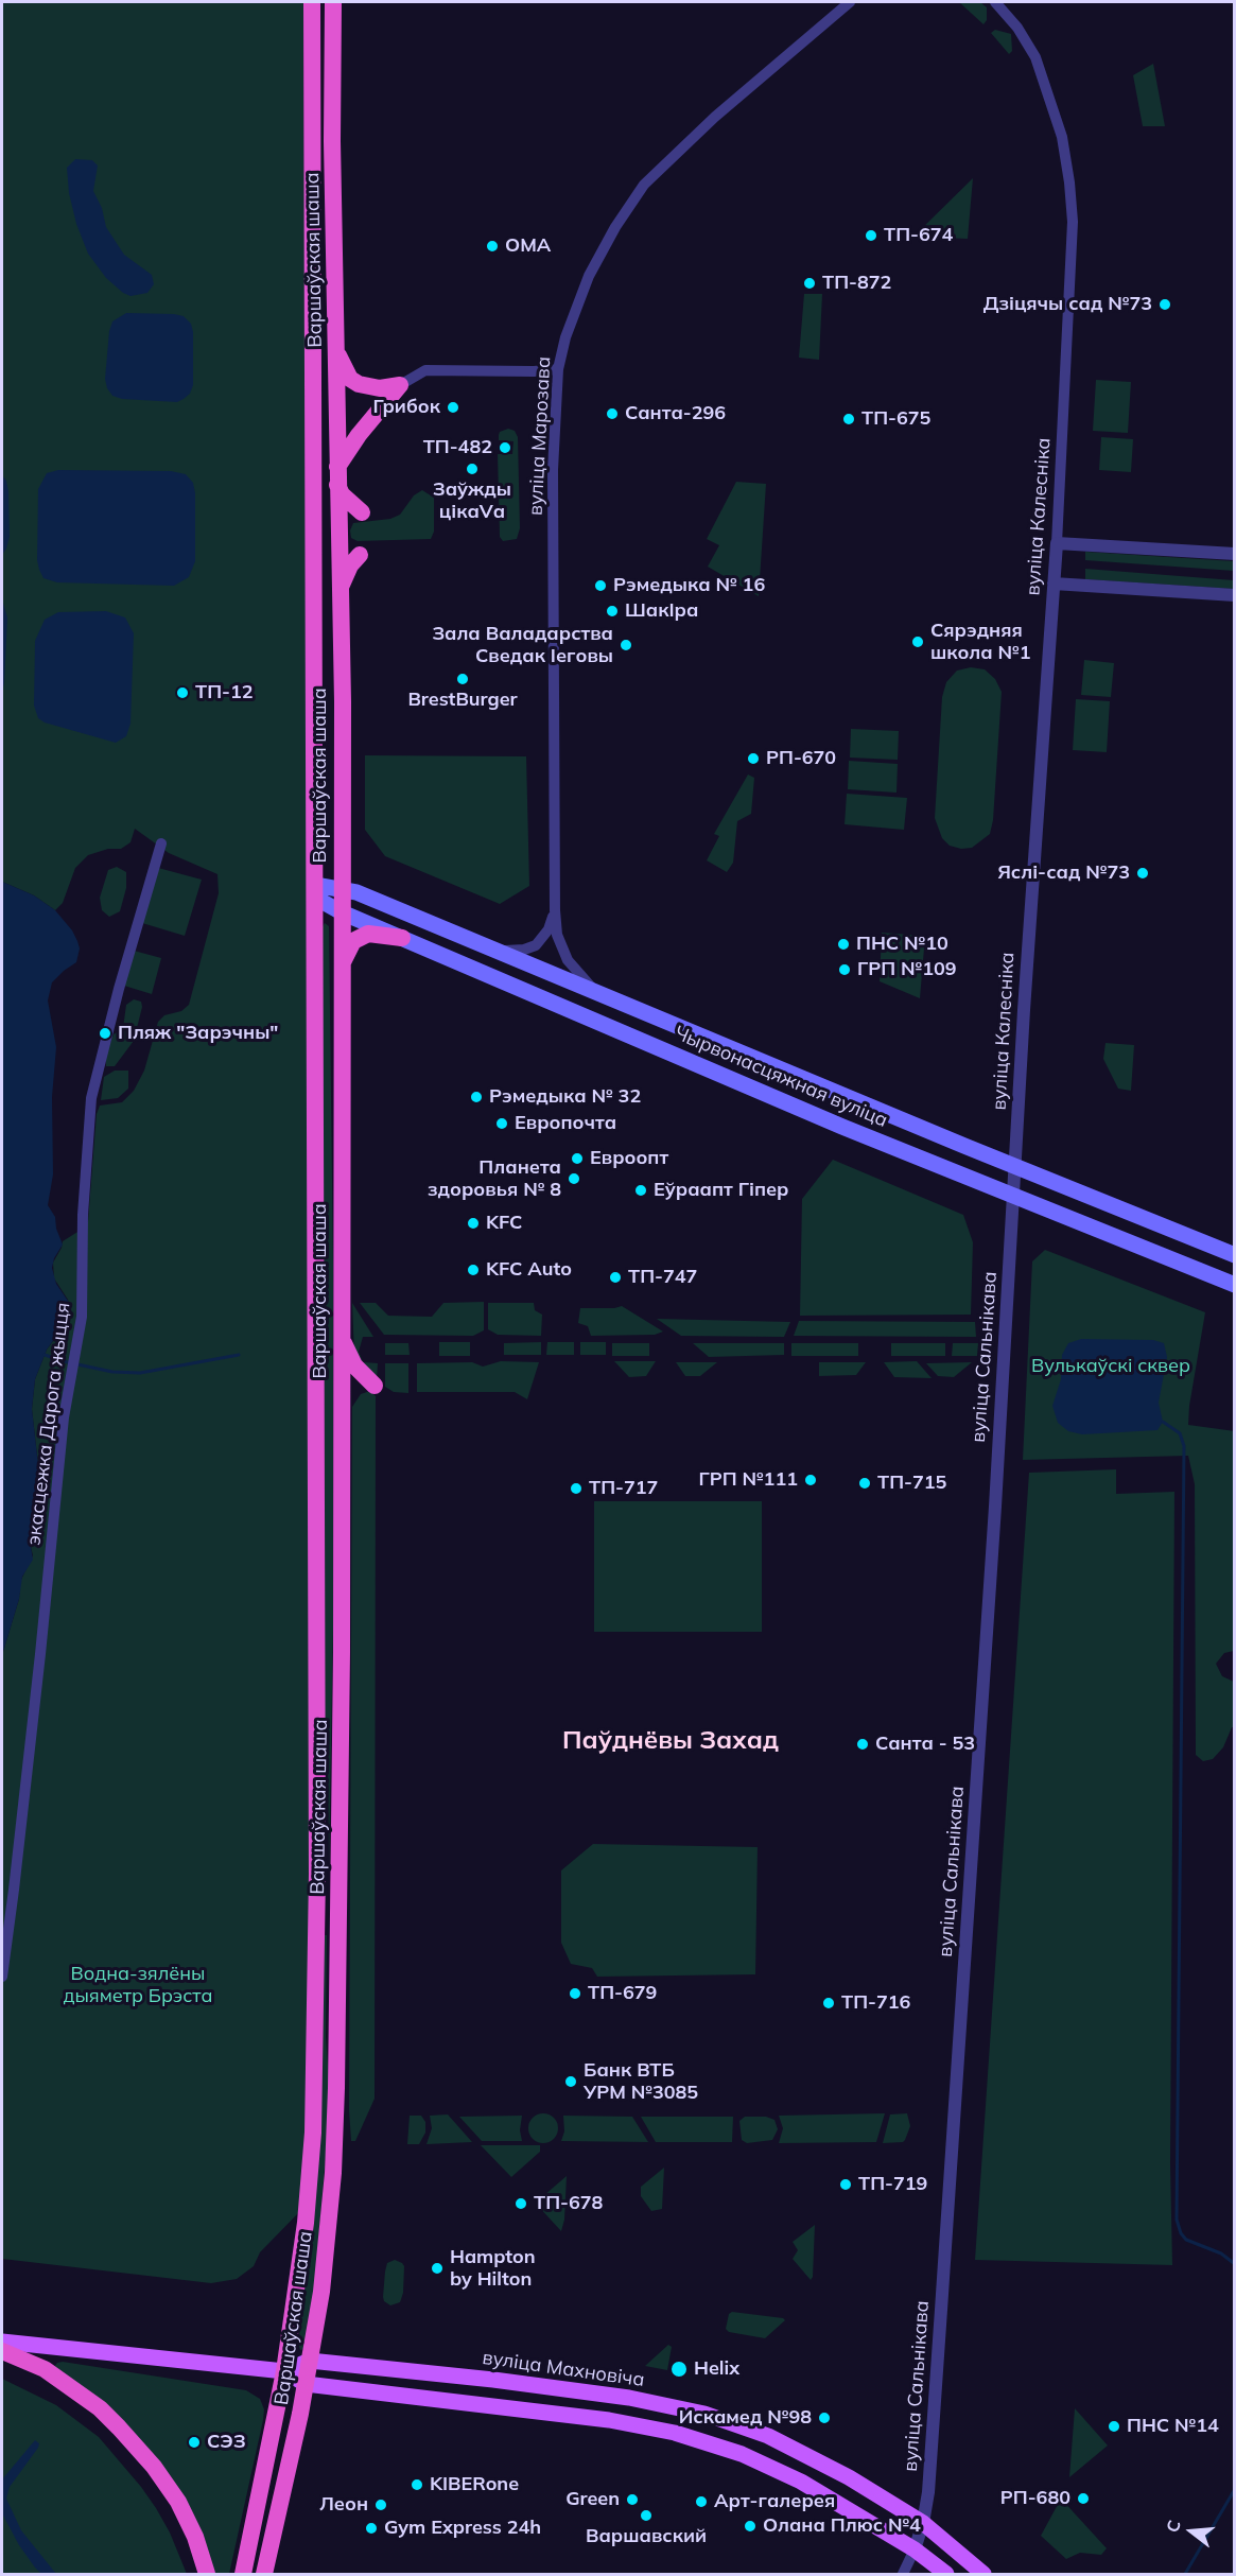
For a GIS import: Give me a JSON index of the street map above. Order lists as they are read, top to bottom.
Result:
{
  "streets": {
    "highway": ["Варшаўская шаша"],
    "main road": ["Чырвонасцяжная вуліца", "вуліца Махновіча"],
    "street": [
      "вуліца Марозава",
      "вуліца Калесніка",
      "вуліца Сальнікава",
      "экасцежка Дарога жыцця"
    ]
  },
  "crossings": [
    ["Варшаўская шаша", "Чырвонасцяжная вуліца"],
    ["Варшаўская шаша", "вуліца Махновіча"],
    ["вуліца Марозава", "Чырвонасцяжная вуліца"],
    ["вуліца Калесніка", "Чырвонасцяжная вуліца"],
    ["вуліца Калесніка", "вуліца Сальнікава"],
    ["Чырвонасцяжная вуліца", "вуліца Сальнікава"],
    ["вуліца Сальнікава", "вуліца Махновіча"]
  ],
  "districts": ["Паўднёвы Захад"],
  "parks": ["Вулькаўскі сквер", "Водна-зялёны дыяметр Брэста"],
  "places": [
    "ТП-674",
    "ОМА",
    "ТП-872",
    "Дзіцячы сад №73",
    "Грибок",
    "Санта-296",
    "ТП-675",
    "ТП-482",
    "Заўжды цікаVа",
    "Рэмедыка № 16",
    "ШакІра",
    "Сярэдняя школа №1",
    "Зала Валадарства Сведак Іеговы",
    "BrestBurger",
    "ТП-12",
    "РП-670",
    "Яслі-сад №73",
    "ПНС №10",
    "ГРП №109",
    "Пляж \"Зарэчны\"",
    "Рэмедыка № 32",
    "Европочта",
    "Евроопт",
    "Планета здоровья № 8",
    "Еўраапт Гіпер",
    "KFC",
    "KFC Auto",
    "ТП-747",
    "ГРП №111",
    "ТП-715",
    "ТП-717",
    "Санта - 53",
    "ТП-679",
    "ТП-716",
    "Банк ВТБ УРМ №3085",
    "ТП-719",
    "ТП-678",
    "Hampton by Hilton",
    "Helix",
    "Искамед №98",
    "ПНС №14",
    "СЭЗ",
    "KIBERone",
    "РП-680",
    "Green",
    "Арт-галерея",
    "Леон",
    "Варшавский",
    "Олана Плюс №4",
    "Gym Express 24h"
  ],
  "north": "left"
}
